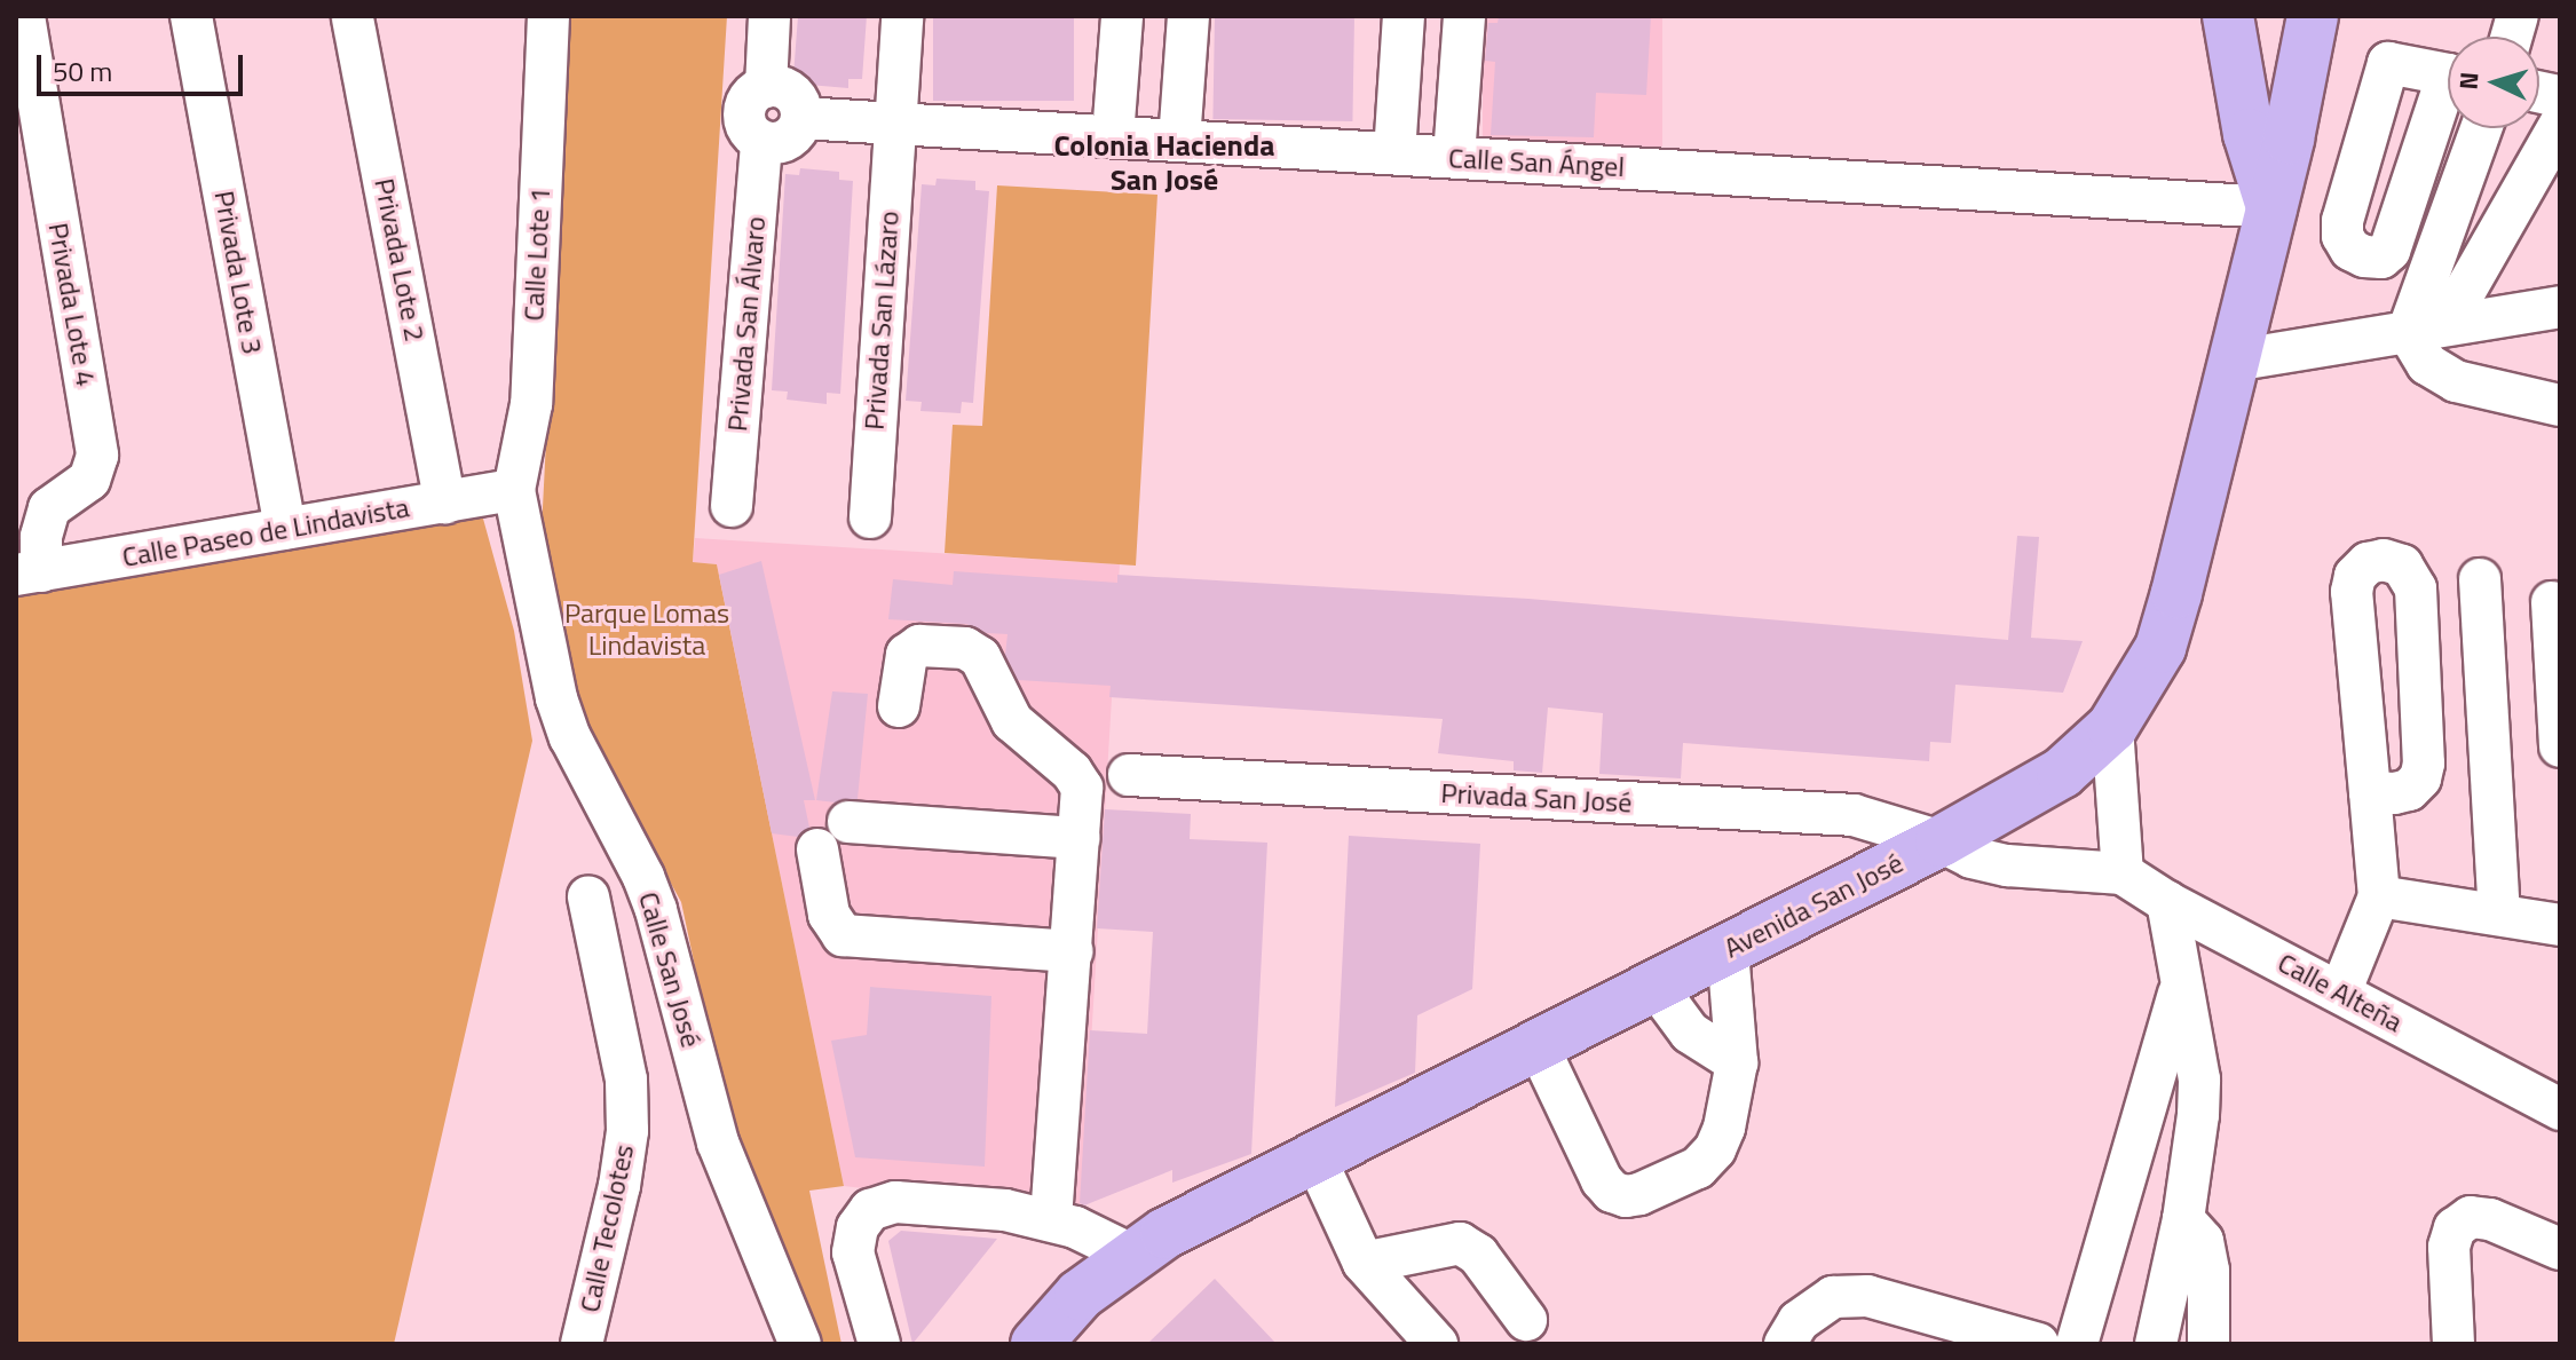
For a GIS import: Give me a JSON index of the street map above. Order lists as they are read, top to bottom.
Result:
{
  "streets": {
    "main road": ["Avenida San José"],
    "street": [
      "Calle San Ángel",
      "Calle Lote 1",
      "Privada Lote 2",
      "Privada Lote 3",
      "Privada Lote 4",
      "Privada San Lázaro",
      "Privada San Álvaro",
      "Calle Paseo de Lindavista",
      "Privada San José",
      "Calle San José",
      "Calle Alteña",
      "Calle Tecolotes"
    ]
  },
  "crossings": [
    ["Calle San Ángel", "Privada San Lázaro"],
    ["Calle San Ángel", "Privada San Álvaro"],
    ["Calle San Ángel", "Avenida San José"],
    ["Calle Lote 1", "Calle Paseo de Lindavista"],
    ["Calle Lote 1", "Calle San José"],
    ["Privada Lote 2", "Calle Paseo de Lindavista"],
    ["Privada Lote 3", "Calle Paseo de Lindavista"],
    ["Privada Lote 4", "Calle Paseo de Lindavista"],
    ["Calle Paseo de Lindavista", "Calle San José"],
    ["Privada San José", "Avenida San José"],
    ["Privada San José", "Calle Alteña"],
    ["Avenida San José", "Calle Alteña"]
  ],
  "districts": ["Colonia Hacienda San José"],
  "parks": ["Parque Lomas Lindavista"],
  "scale_bar": "50 m",
  "north": "left"
}
